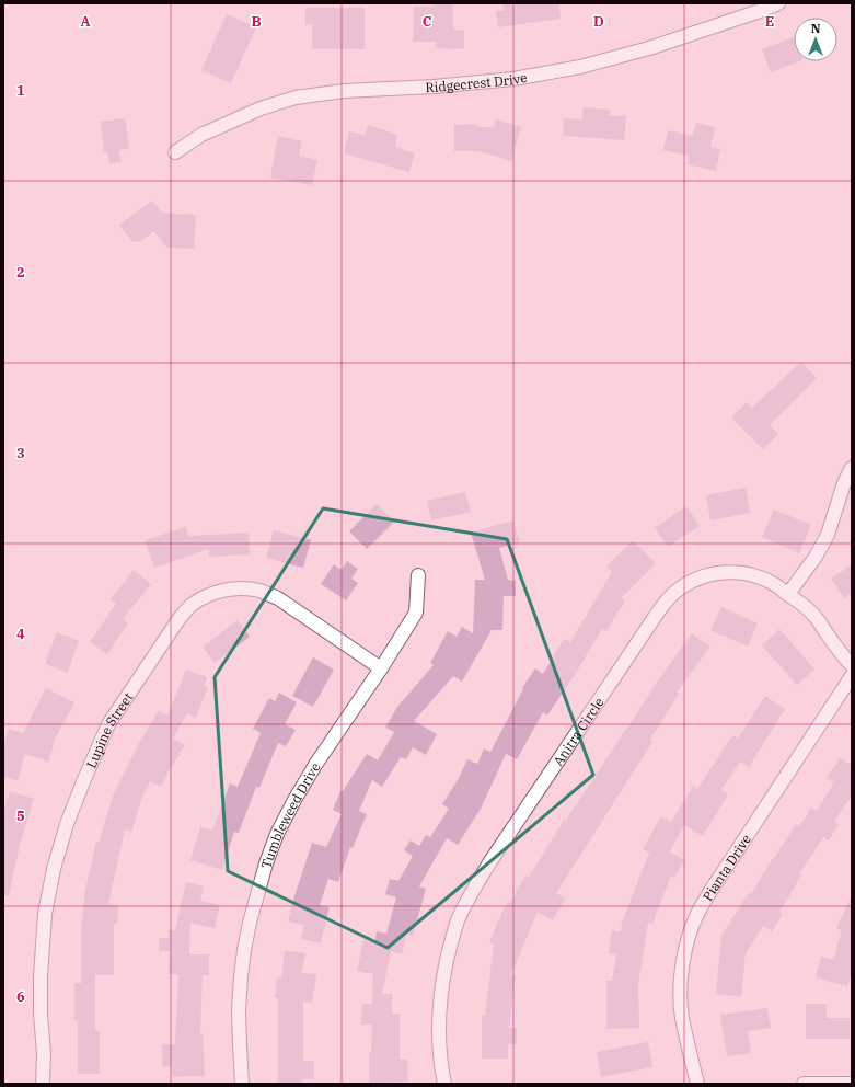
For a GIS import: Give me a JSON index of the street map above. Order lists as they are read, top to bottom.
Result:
{
  "streets": {
    "street": [
      "Ridgecrest Drive",
      "Lupine Street",
      "Anitra Circle",
      "Tumbleweed Drive",
      "Pianta Drive"
    ]
  },
  "crossings": [
    ["Lupine Street", "Tumbleweed Drive"]
  ],
  "north": "top",
  "grid": {
    "columns": [
      "A",
      "B",
      "C",
      "D",
      "E"
    ],
    "rows": [
      "1",
      "2",
      "3",
      "4",
      "5",
      "6"
    ]
  }
}
